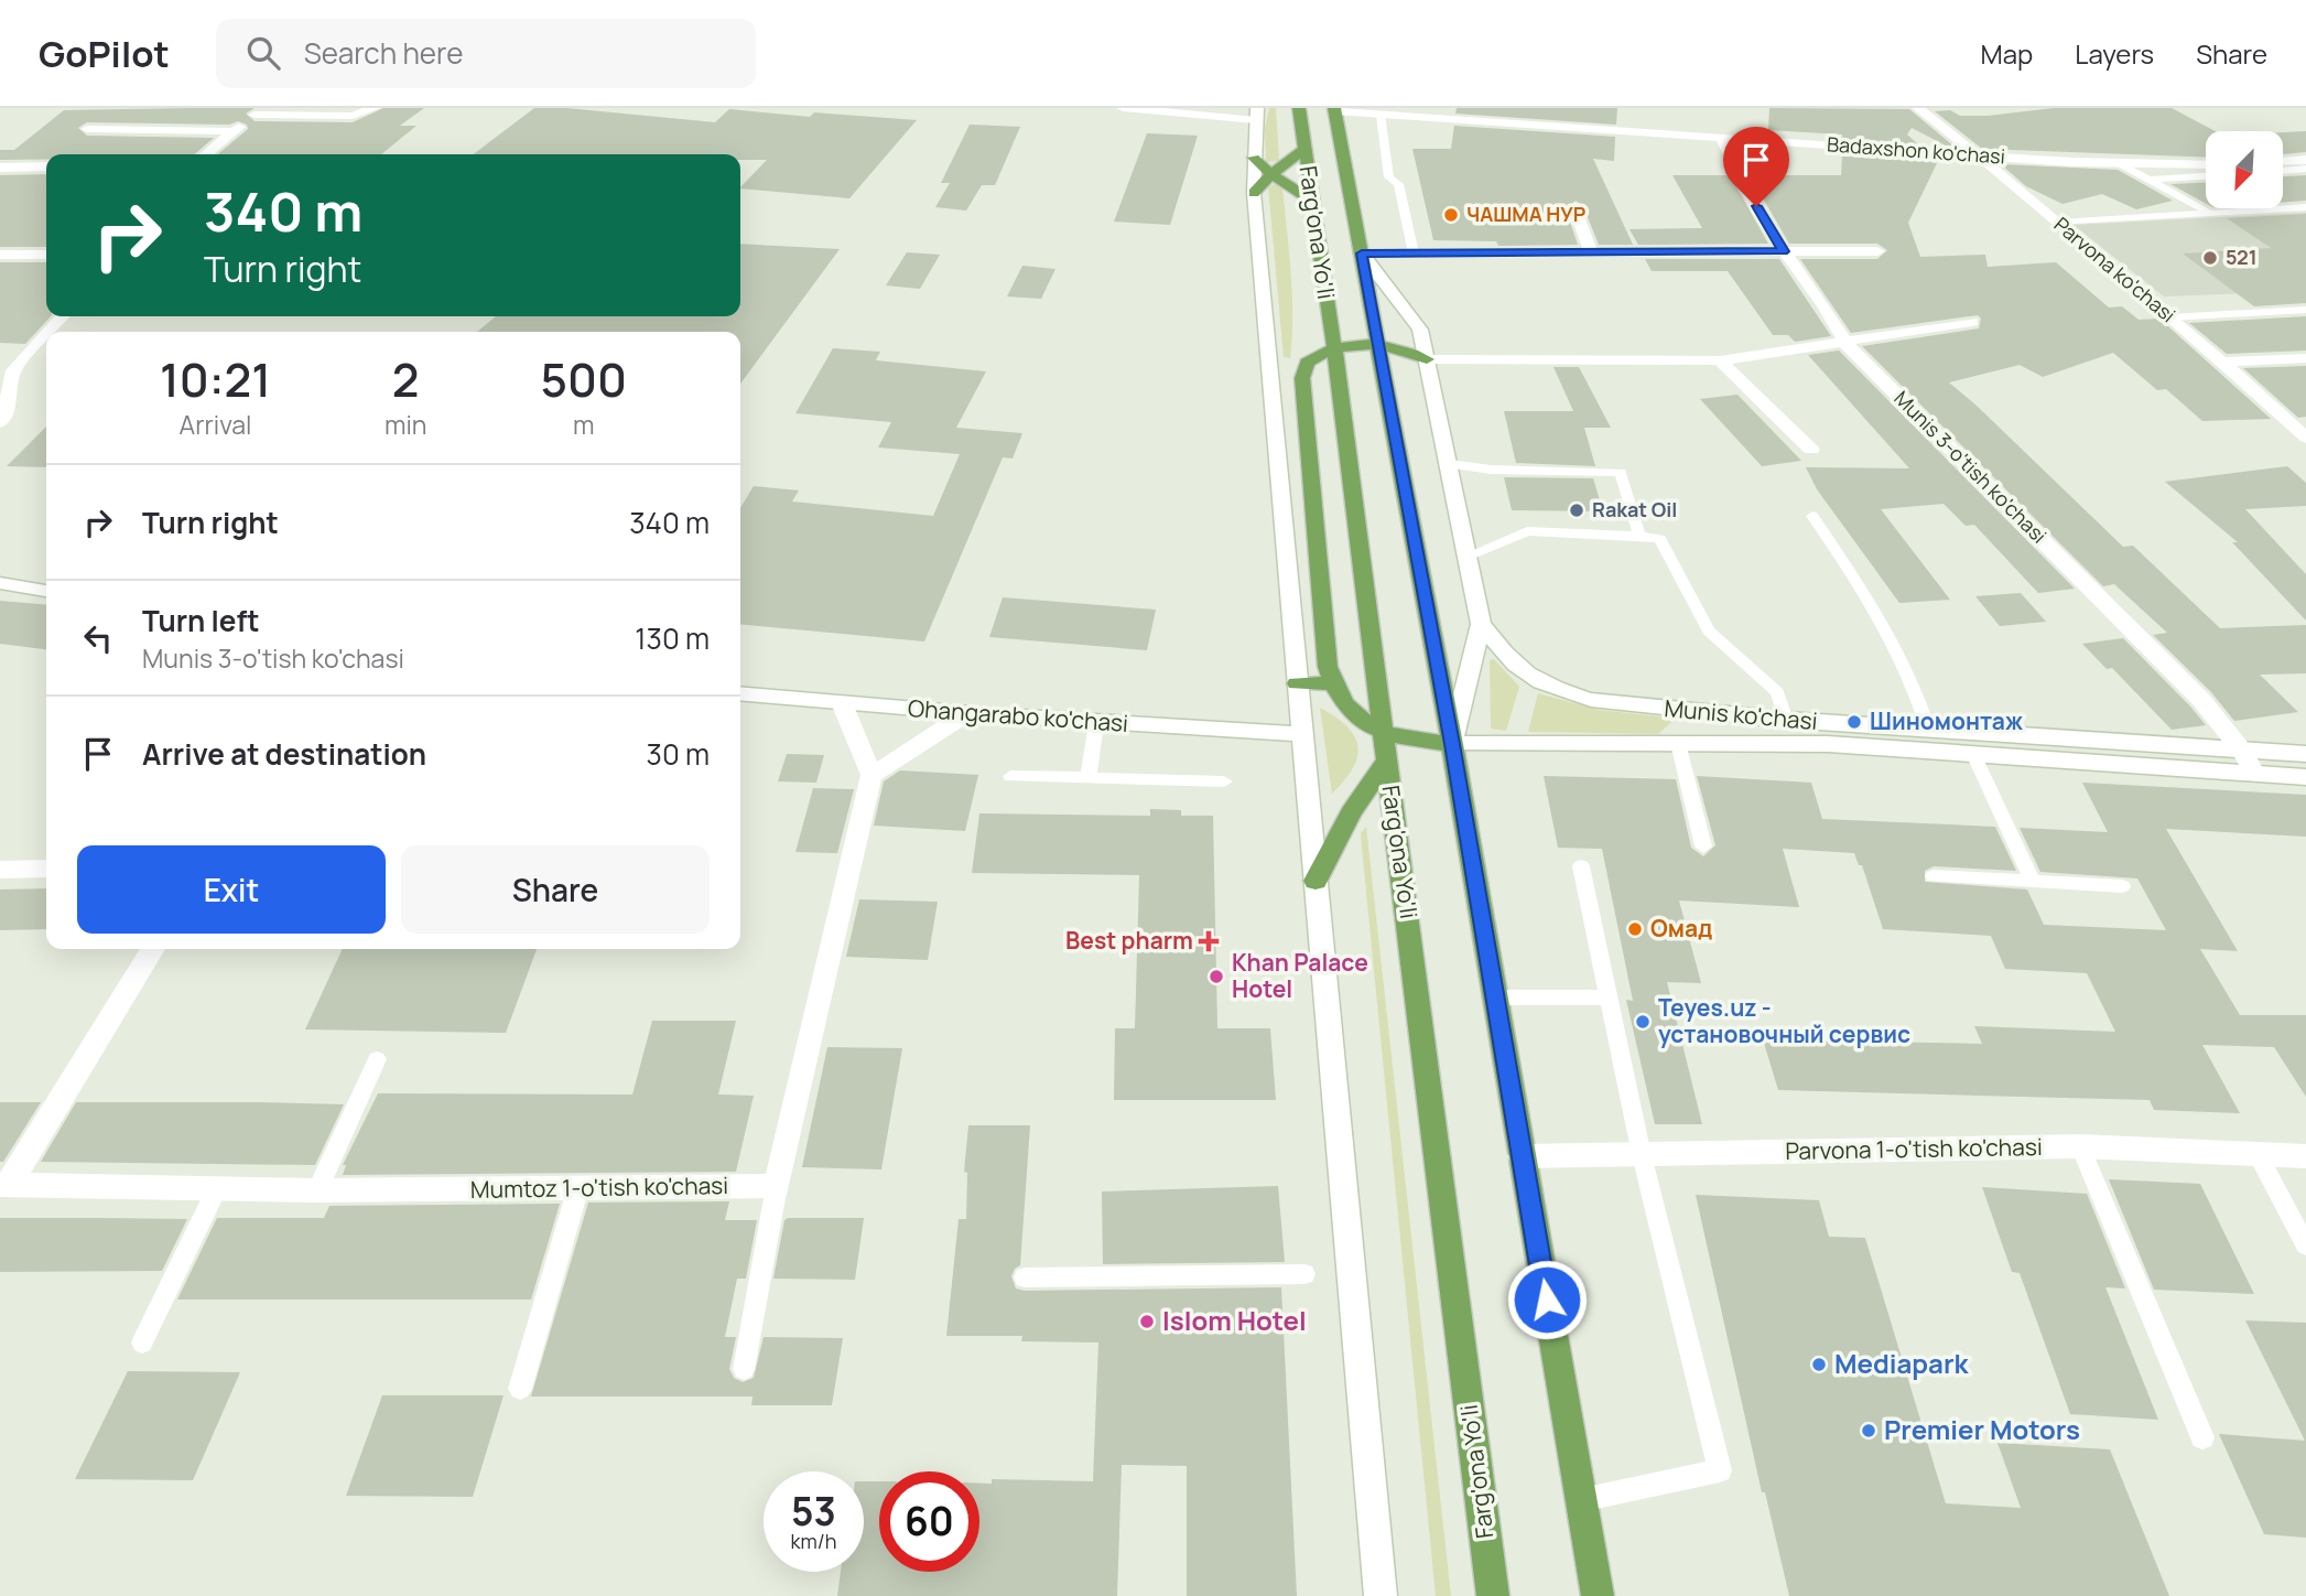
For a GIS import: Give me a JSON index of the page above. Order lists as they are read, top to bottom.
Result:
{
  "streets": {
    "main road": ["Farg'ona Yo'li"],
    "street": [
      "Badaxshon ko'chasi",
      "Parvona ko'chasi",
      "Munis 3-o'tish ko'chasi",
      "Munis ko'chasi",
      "Ohangarabo ko'chasi",
      "Parvona 1-o'tish ko'chasi",
      "Mumtoz 1-o'tish ko'chasi"
    ]
  },
  "crossings": [
    ["Badaxshon ko'chasi", "Farg'ona Yo'li"],
    ["Badaxshon ko'chasi", "Parvona ko'chasi"],
    ["Badaxshon ko'chasi", "Munis 3-o'tish ko'chasi"],
    ["Farg'ona Yo'li", "Munis ko'chasi"],
    ["Farg'ona Yo'li", "Parvona 1-o'tish ko'chasi"],
    ["Munis 3-o'tish ko'chasi", "Munis ko'chasi"]
  ],
  "places": {
    "other": [
      "ЧАШМА НУР",
      "521",
      "Rakat Oil",
      "Шиномонтаж",
      "Омад",
      "Khan Palace Hotel",
      "Teyes.uz - установочный сервис",
      "Islom Hotel",
      "Mediapark",
      "Premier Motors"
    ],
    "health": ["Best pharm"]
  },
  "north": "bottom left",
  "page": {
    "header": "GoPilot",
    "search": "Search here",
    "nav": ["Map", "Layers", "Share"],
    "turn": ["340 m", "Turn right"],
    "eta": [
      "10:21",
      "Arrival",
      "2",
      "min",
      "500",
      "m"
    ],
    "list": [
      {
        "name": "Turn right",
        "value": "340 m"
      },
      {
        "name": "Turn left",
        "note": "Munis 3-o'tish ko'chasi",
        "value": "130 m"
      },
      {
        "name": "Arrive at destination",
        "value": "30 m"
      }
    ],
    "buttons": ["Exit", "Share"],
    "speed": "53 km/h",
    "limit": "60"
  }
}
